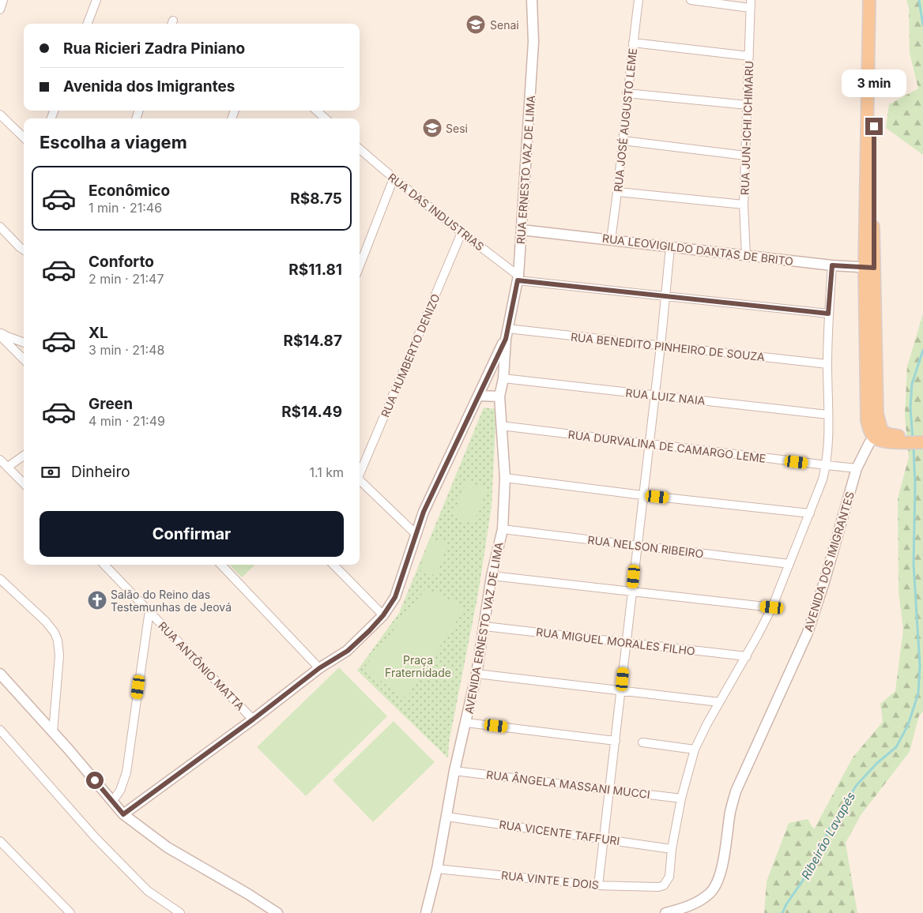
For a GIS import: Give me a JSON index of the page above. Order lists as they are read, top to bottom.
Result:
{
  "streets": {
    "street": [
      "RUA JOSÉ AUGUSTO LEME",
      "RUA JUN-ICHI ICHIMARU",
      "RUA ERNESTO VAZ DE LIMA",
      "RUA DAS INDUSTRIAS",
      "RUA LEOVIGILDO DANTAS DE BRITO",
      "RUA BENEDITO PINHEIRO DE SOUZA",
      "RUA HUMBERTO DENIZO",
      "RUA LUIZ NAIA",
      "RUA DURVALINA DE CAMARGO LEME",
      "RUA NELSON RIBEIRO",
      "AVENIDA DOS IMIGRANTES",
      "AVENIDA ERNESTO VAZ DE LIMA",
      "RUA MIGUEL MORALES FILHO",
      "RUA ANTÔNIO MATTA",
      "RUA ÂNGELA MASSANI MUCCI",
      "RUA VICENTE TAFFURI",
      "RUA VINTE E DOIS"
    ]
  },
  "crossings": [
    ["RUA JOSÉ AUGUSTO LEME", "RUA LEOVIGILDO DANTAS DE BRITO"],
    ["RUA JUN-ICHI ICHIMARU", "RUA LEOVIGILDO DANTAS DE BRITO"],
    ["RUA ERNESTO VAZ DE LIMA", "RUA DAS INDUSTRIAS"],
    ["RUA ERNESTO VAZ DE LIMA", "RUA LEOVIGILDO DANTAS DE BRITO"],
    ["RUA ERNESTO VAZ DE LIMA", "RUA BENEDITO PINHEIRO DE SOUZA"],
    ["RUA ERNESTO VAZ DE LIMA", "AVENIDA ERNESTO VAZ DE LIMA"],
    ["RUA DAS INDUSTRIAS", "RUA HUMBERTO DENIZO"],
    ["RUA LUIZ NAIA", "AVENIDA ERNESTO VAZ DE LIMA"],
    ["RUA DURVALINA DE CAMARGO LEME", "AVENIDA DOS IMIGRANTES"],
    ["RUA DURVALINA DE CAMARGO LEME", "AVENIDA ERNESTO VAZ DE LIMA"],
    ["RUA NELSON RIBEIRO", "AVENIDA ERNESTO VAZ DE LIMA"],
    ["AVENIDA ERNESTO VAZ DE LIMA", "RUA MIGUEL MORALES FILHO"],
    ["AVENIDA ERNESTO VAZ DE LIMA", "RUA ÂNGELA MASSANI MUCCI"],
    ["AVENIDA ERNESTO VAZ DE LIMA", "RUA VICENTE TAFFURI"],
    ["AVENIDA ERNESTO VAZ DE LIMA", "RUA VINTE E DOIS"],
    ["RUA VICENTE TAFFURI", "RUA VINTE E DOIS"]
  ],
  "water": ["Ribeirão Lavapés"],
  "parks": ["Praça Fraternidade"],
  "places": {
    "school or university": ["Senai", "Sesi"],
    "church": ["Salão do Reino das Testemunhas de Jeová"]
  },
  "page": {
    "banner": ["Rua Ricieri Zadra Piniano", "Avenida dos Imigrantes"],
    "bubble": "3 min",
    "heading": "Escolha a viagem",
    "list": [
      {
        "name": "Econômico",
        "note": "1 min · 21:46",
        "value": "R$8.75"
      },
      {
        "name": "Conforto",
        "note": "2 min · 21:47",
        "value": "R$11.81"
      },
      {
        "name": "XL",
        "note": "3 min · 21:48",
        "value": "R$14.87"
      },
      {
        "name": "Green",
        "note": "4 min · 21:49",
        "value": "R$14.49"
      }
    ],
    "pay": ["Dinheiro", "1.1 km"],
    "buttons": "Confirmar"
  }
}
